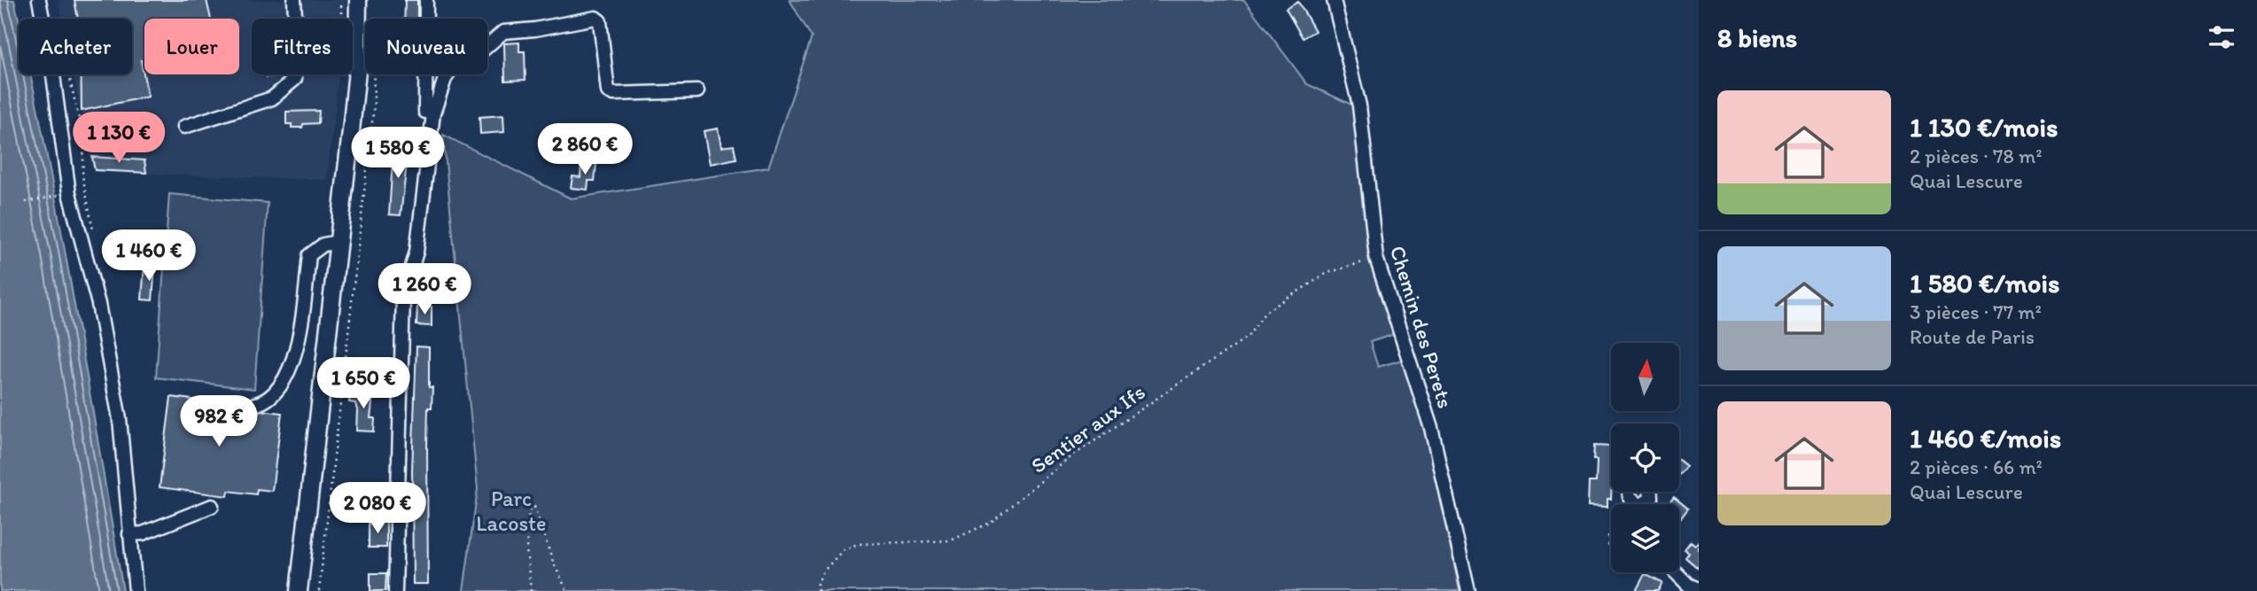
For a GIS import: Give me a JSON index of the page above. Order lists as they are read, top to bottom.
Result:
{
  "streets": {
    "street": ["Chemin des Perets"],
    "path": ["Sentier aux Ifs"]
  },
  "crossings": [
    ["Chemin des Perets", "Sentier aux Ifs"]
  ],
  "parks": ["Parc Lacoste"],
  "north": "top",
  "page": {
    "heading": "8 biens",
    "chip": [
      "Acheter",
      "Louer",
      "Filtres",
      "Nouveau"
    ],
    "list": [
      {
        "name": "1 130 €/mois",
        "note": "2 pièces · 78 m² · Quai Lescure"
      },
      {
        "name": "1 580 €/mois",
        "note": "3 pièces · 77 m² · Route de Paris"
      },
      {
        "name": "1 460 €/mois",
        "note": "2 pièces · 66 m² · Quai Lescure"
      }
    ],
    "price": [
      "1 130 €",
      "2 860 €",
      "1 580 €",
      "1 460 €",
      "1 260 €",
      "1 650 €",
      "982 €",
      "2 080 €"
    ]
  }
}
